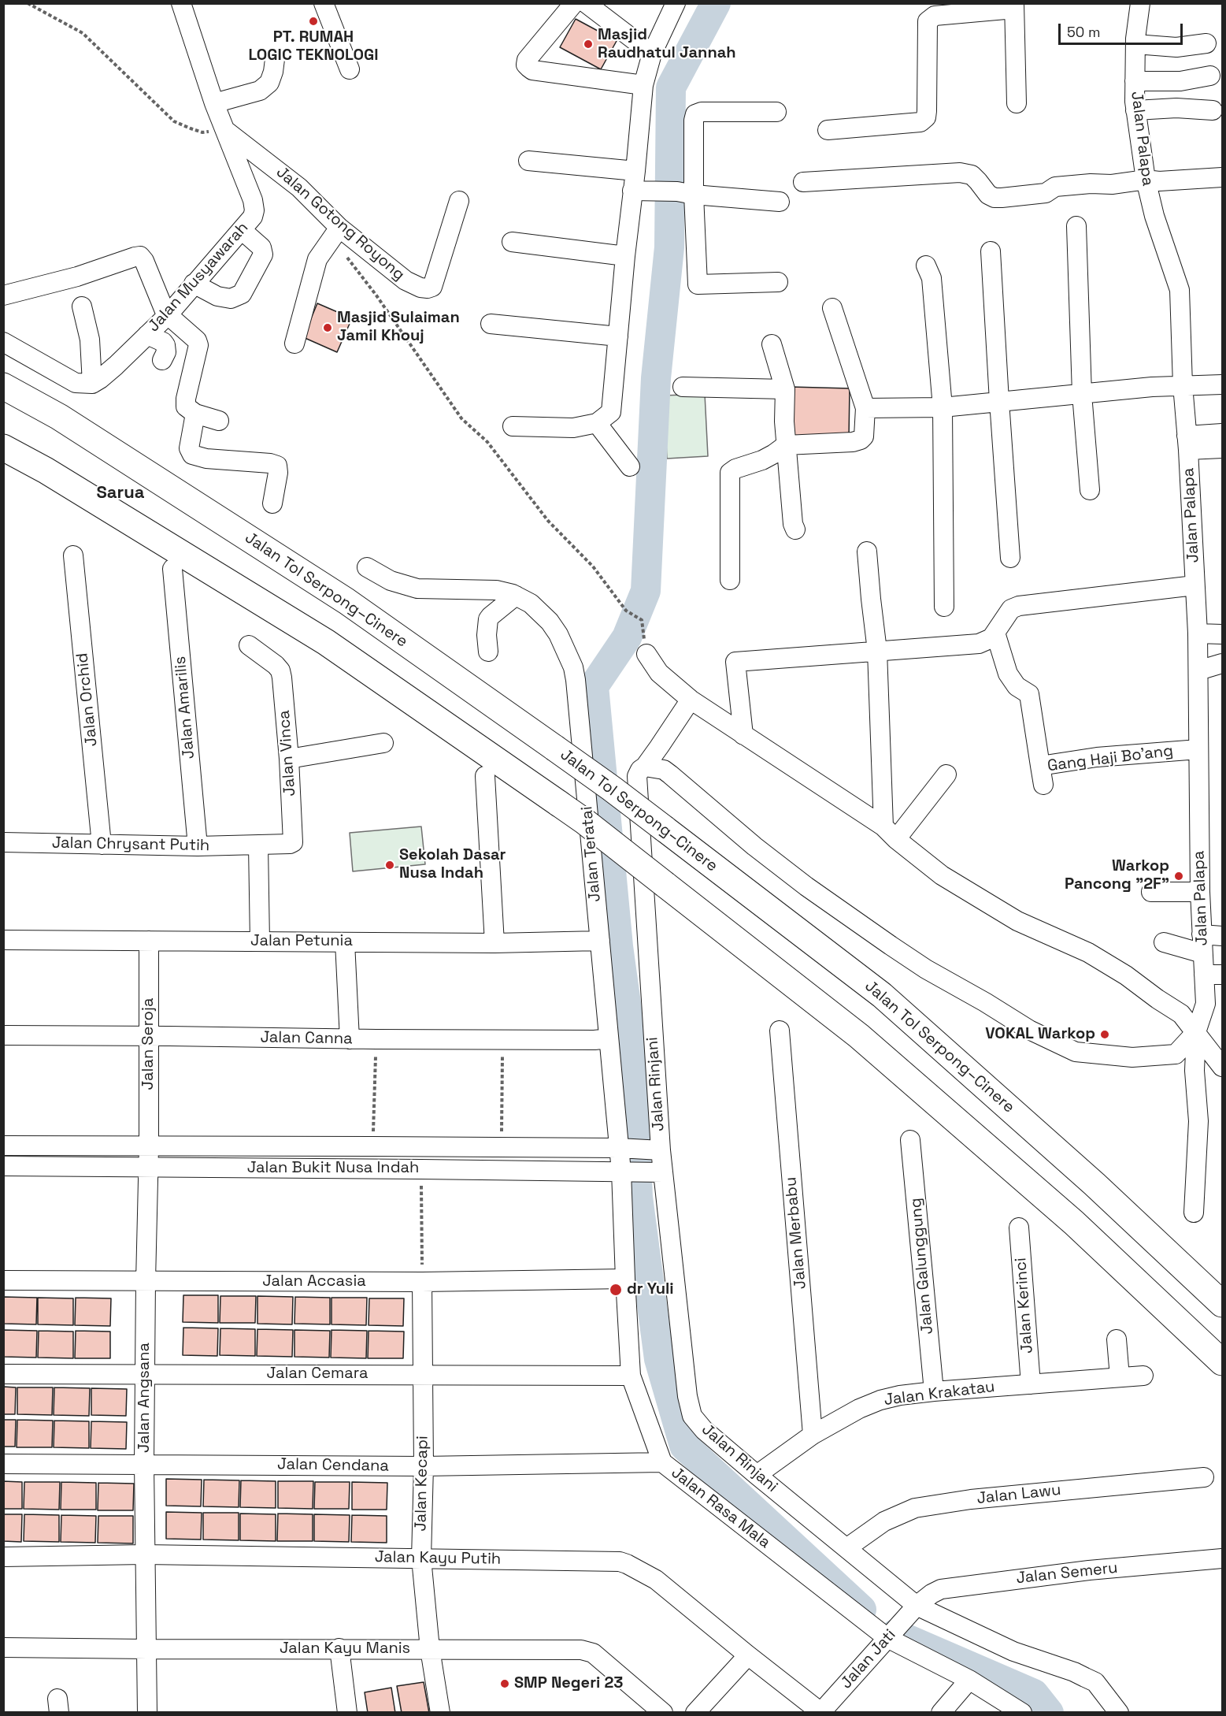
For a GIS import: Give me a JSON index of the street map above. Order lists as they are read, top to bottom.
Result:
{
  "streets": {
    "highway": ["Jalan Tol Serpong–Cinere"],
    "street": [
      "Jalan Palapa",
      "Jalan Gotong Royong",
      "Jalan Musyawarah",
      "Jalan Orchid",
      "Jalan Amarilis",
      "Jalan Vinca",
      "Gang Haji Bo’ang",
      "Jalan Chrysant Putih",
      "Jalan Teratai",
      "Jalan Petunia",
      "Jalan Canna",
      "Jalan Seroja",
      "Jalan Rinjani",
      "Jalan Bukit Nusa Indah",
      "Jalan Merbabu",
      "Jalan Galunggung",
      "Jalan Accasia",
      "Jalan Kerinci",
      "Jalan Cemara",
      "Jalan Krakatau",
      "Jalan Angsana",
      "Jalan Cendana",
      "Jalan Kecapi",
      "Jalan Lawu",
      "Jalan Rasa Mala",
      "Jalan Kayu Putih",
      "Jalan Semeru",
      "Jalan Kayu Manis",
      "Jalan Jati"
    ]
  },
  "crossings": [
    ["Jalan Palapa", "Gang Haji Bo’ang"],
    ["Jalan Gotong Royong", "Jalan Musyawarah"],
    ["Jalan Orchid", "Jalan Chrysant Putih"],
    ["Jalan Amarilis", "Jalan Chrysant Putih"],
    ["Jalan Vinca", "Jalan Chrysant Putih"],
    ["Jalan Teratai", "Jalan Petunia"],
    ["Jalan Teratai", "Jalan Canna"],
    ["Jalan Teratai", "Jalan Bukit Nusa Indah"],
    ["Jalan Teratai", "Jalan Rasa Mala"],
    ["Jalan Petunia", "Jalan Seroja"],
    ["Jalan Canna", "Jalan Seroja"],
    ["Jalan Seroja", "Jalan Bukit Nusa Indah"],
    ["Jalan Seroja", "Jalan Angsana"],
    ["Jalan Rinjani", "Jalan Bukit Nusa Indah"],
    ["Jalan Rinjani", "Jalan Krakatau"],
    ["Jalan Rinjani", "Jalan Lawu"],
    ["Jalan Rinjani", "Jalan Semeru"],
    ["Jalan Rinjani", "Jalan Jati"],
    ["Jalan Bukit Nusa Indah", "Jalan Angsana"],
    ["Jalan Bukit Nusa Indah", "Jalan Rasa Mala"],
    ["Jalan Merbabu", "Jalan Krakatau"],
    ["Jalan Galunggung", "Jalan Krakatau"],
    ["Jalan Accasia", "Jalan Angsana"],
    ["Jalan Accasia", "Jalan Kecapi"],
    ["Jalan Accasia", "Jalan Rasa Mala"],
    ["Jalan Kerinci", "Jalan Krakatau"],
    ["Jalan Cemara", "Jalan Angsana"],
    ["Jalan Cemara", "Jalan Kecapi"],
    ["Jalan Cemara", "Jalan Rasa Mala"],
    ["Jalan Angsana", "Jalan Cendana"],
    ["Jalan Angsana", "Jalan Kayu Putih"],
    ["Jalan Angsana", "Jalan Kayu Manis"],
    ["Jalan Cendana", "Jalan Kecapi"],
    ["Jalan Cendana", "Jalan Rasa Mala"],
    ["Jalan Kecapi", "Jalan Kayu Putih"],
    ["Jalan Kecapi", "Jalan Kayu Manis"],
    ["Jalan Rasa Mala", "Jalan Jati"],
    ["Jalan Kayu Putih", "Jalan Jati"],
    ["Jalan Semeru", "Jalan Jati"]
  ],
  "districts": ["Sarua"],
  "places": [
    "PT. RUMAH LOGIC TEKNOLOGI",
    "Masjid Raudhatul Jannah",
    "Masjid Sulaiman Jamil Khouj",
    "Sekolah Dasar Nusa Indah",
    "Warkop Pancong \"2F\"",
    "VOKAL Warkop",
    "dr Yuli",
    "SMP Negeri 23"
  ],
  "scale_bar": "50 m"
}
